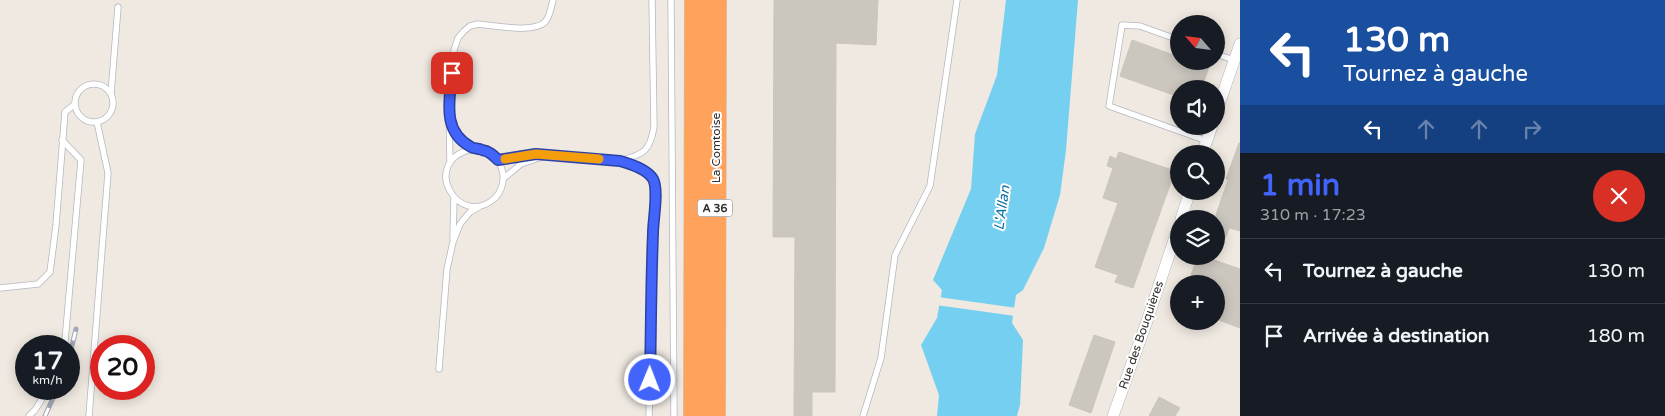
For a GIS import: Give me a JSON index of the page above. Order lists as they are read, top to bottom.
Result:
{
  "streets": {
    "highway": ["La Comtoise", "A 36"],
    "street": ["Rue des Bouquières"]
  },
  "water": ["L'Allan"],
  "north": "top left",
  "page": {
    "turn": ["130 m", "Tournez à gauche"],
    "map_buttons": "+",
    "heading": ["1 min", "310 m · 17:23"],
    "list": [
      {
        "name": "Tournez à gauche",
        "value": "130 m"
      },
      {
        "name": "Arrivée à destination",
        "value": "180 m"
      }
    ],
    "speed": "17 km/h",
    "limit": "20"
  }
}
